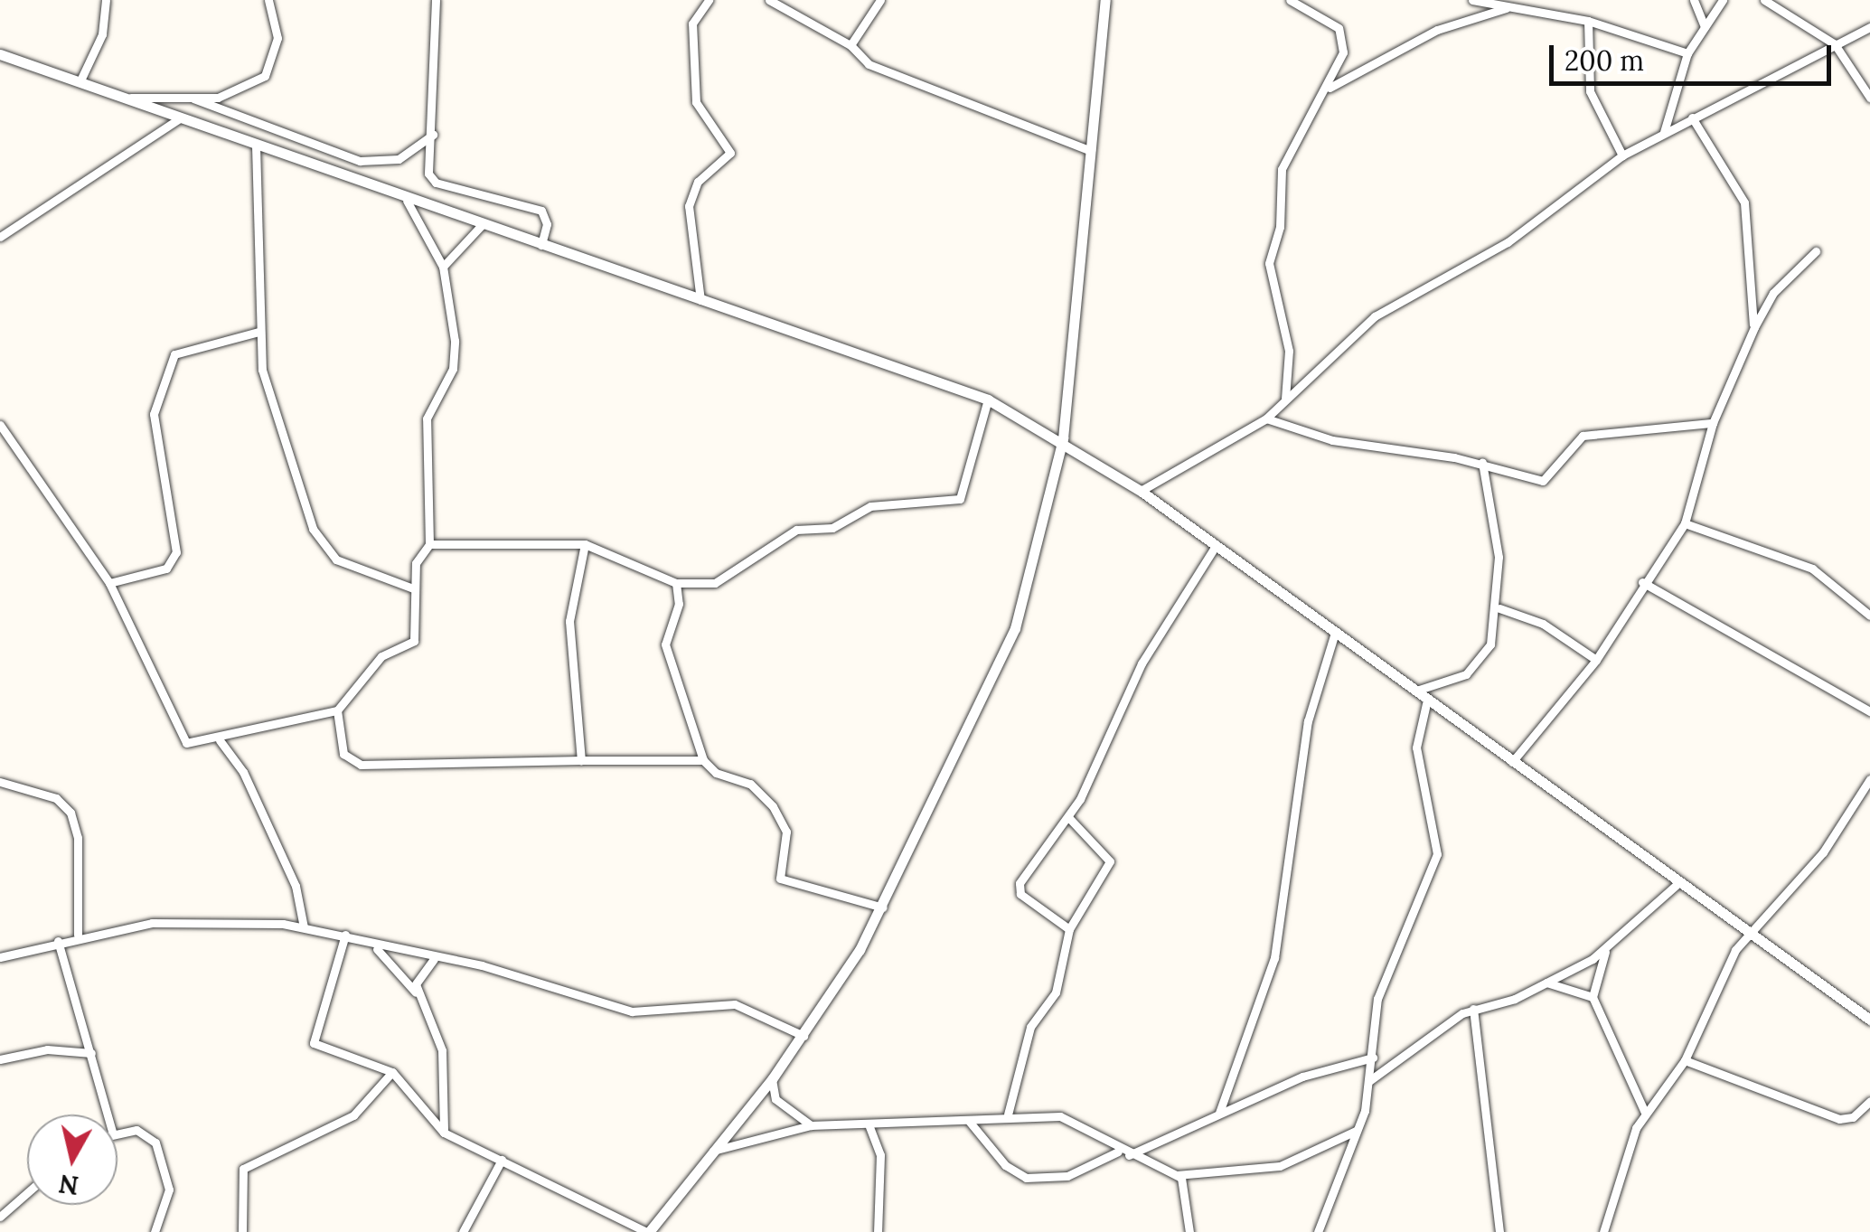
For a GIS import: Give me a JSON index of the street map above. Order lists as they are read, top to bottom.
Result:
{
  "scale_bar": "200 m",
  "north": "bottom"
}
